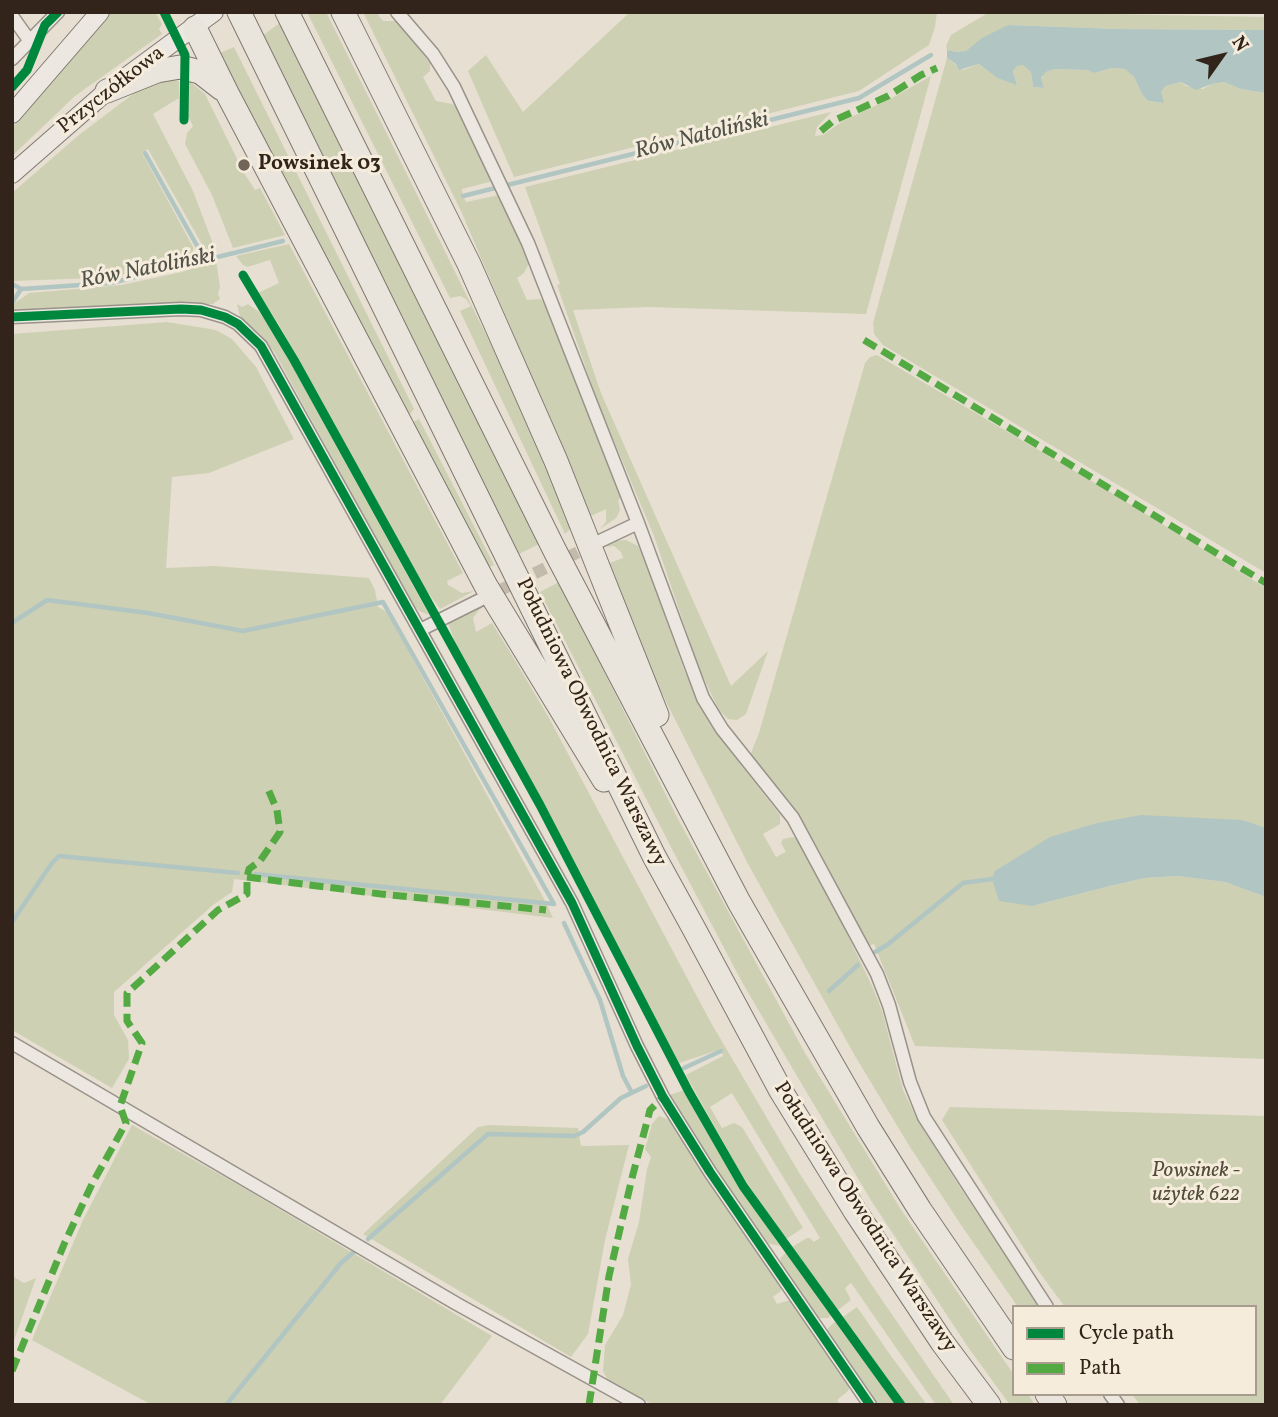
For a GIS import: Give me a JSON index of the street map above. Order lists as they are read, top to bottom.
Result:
{
  "streets": {
    "highway": ["Południowa Obwodnica Warszawy"],
    "main road": ["Przyczółkowa"]
  },
  "water": ["Rów Natoliński"],
  "parks": ["Powsinek - użytek 622"],
  "places": ["Powsinek 03"],
  "legend": ["Cycle path", "Path"],
  "north": "top right"
}
